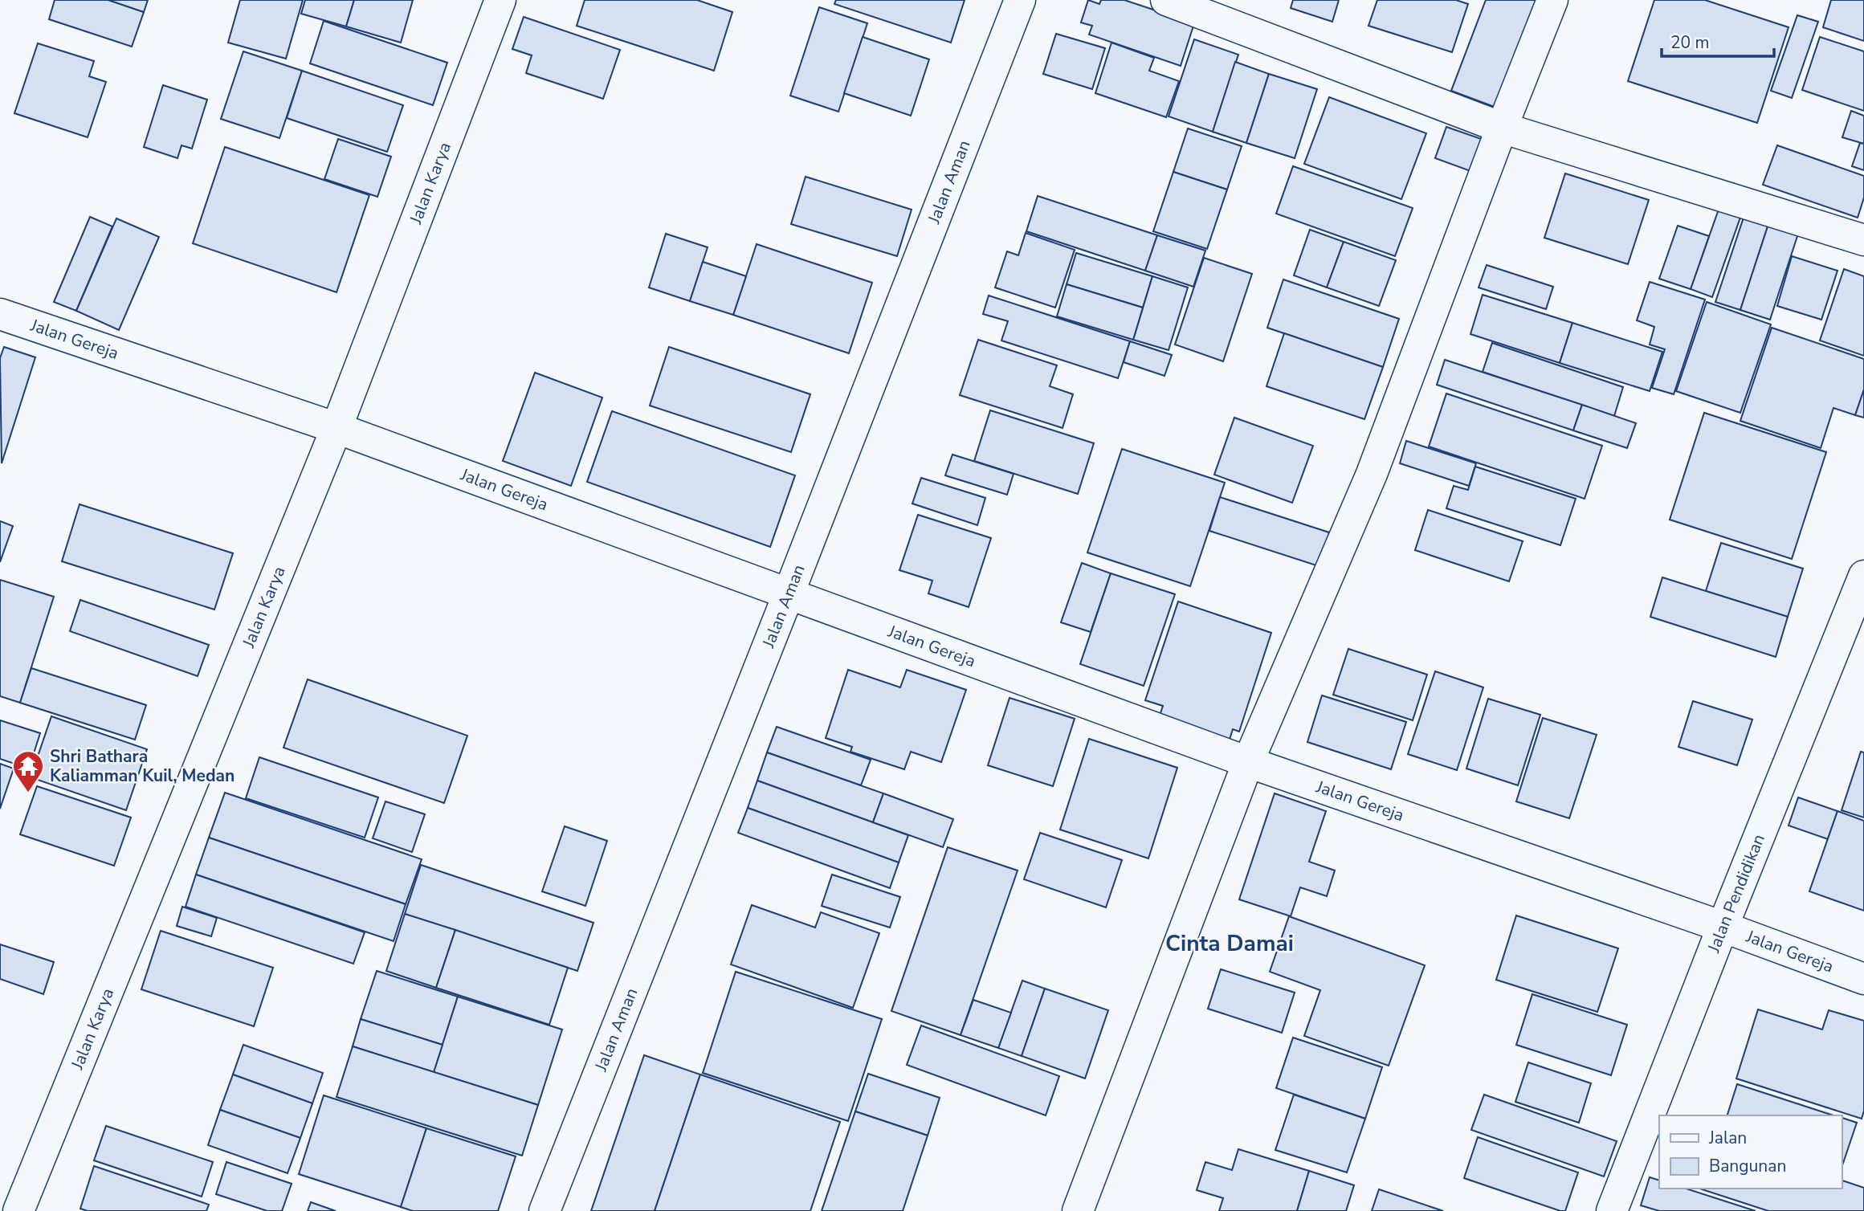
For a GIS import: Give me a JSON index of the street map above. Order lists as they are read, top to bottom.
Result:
{
  "streets": {
    "street": [
      "Jalan Aman",
      "Jalan Karya",
      "Jalan Gereja",
      "Jalan Pendidikan"
    ]
  },
  "crossings": [
    ["Jalan Aman", "Jalan Gereja"],
    ["Jalan Karya", "Jalan Gereja"],
    ["Jalan Gereja", "Jalan Pendidikan"]
  ],
  "districts": ["Cinta Damai"],
  "places": {
    "temple": ["Shri Bathara Kaliamman Kuil, Medan"]
  },
  "legend": ["Jalan", "Bangunan"],
  "scale_bar": "20 m"
}
